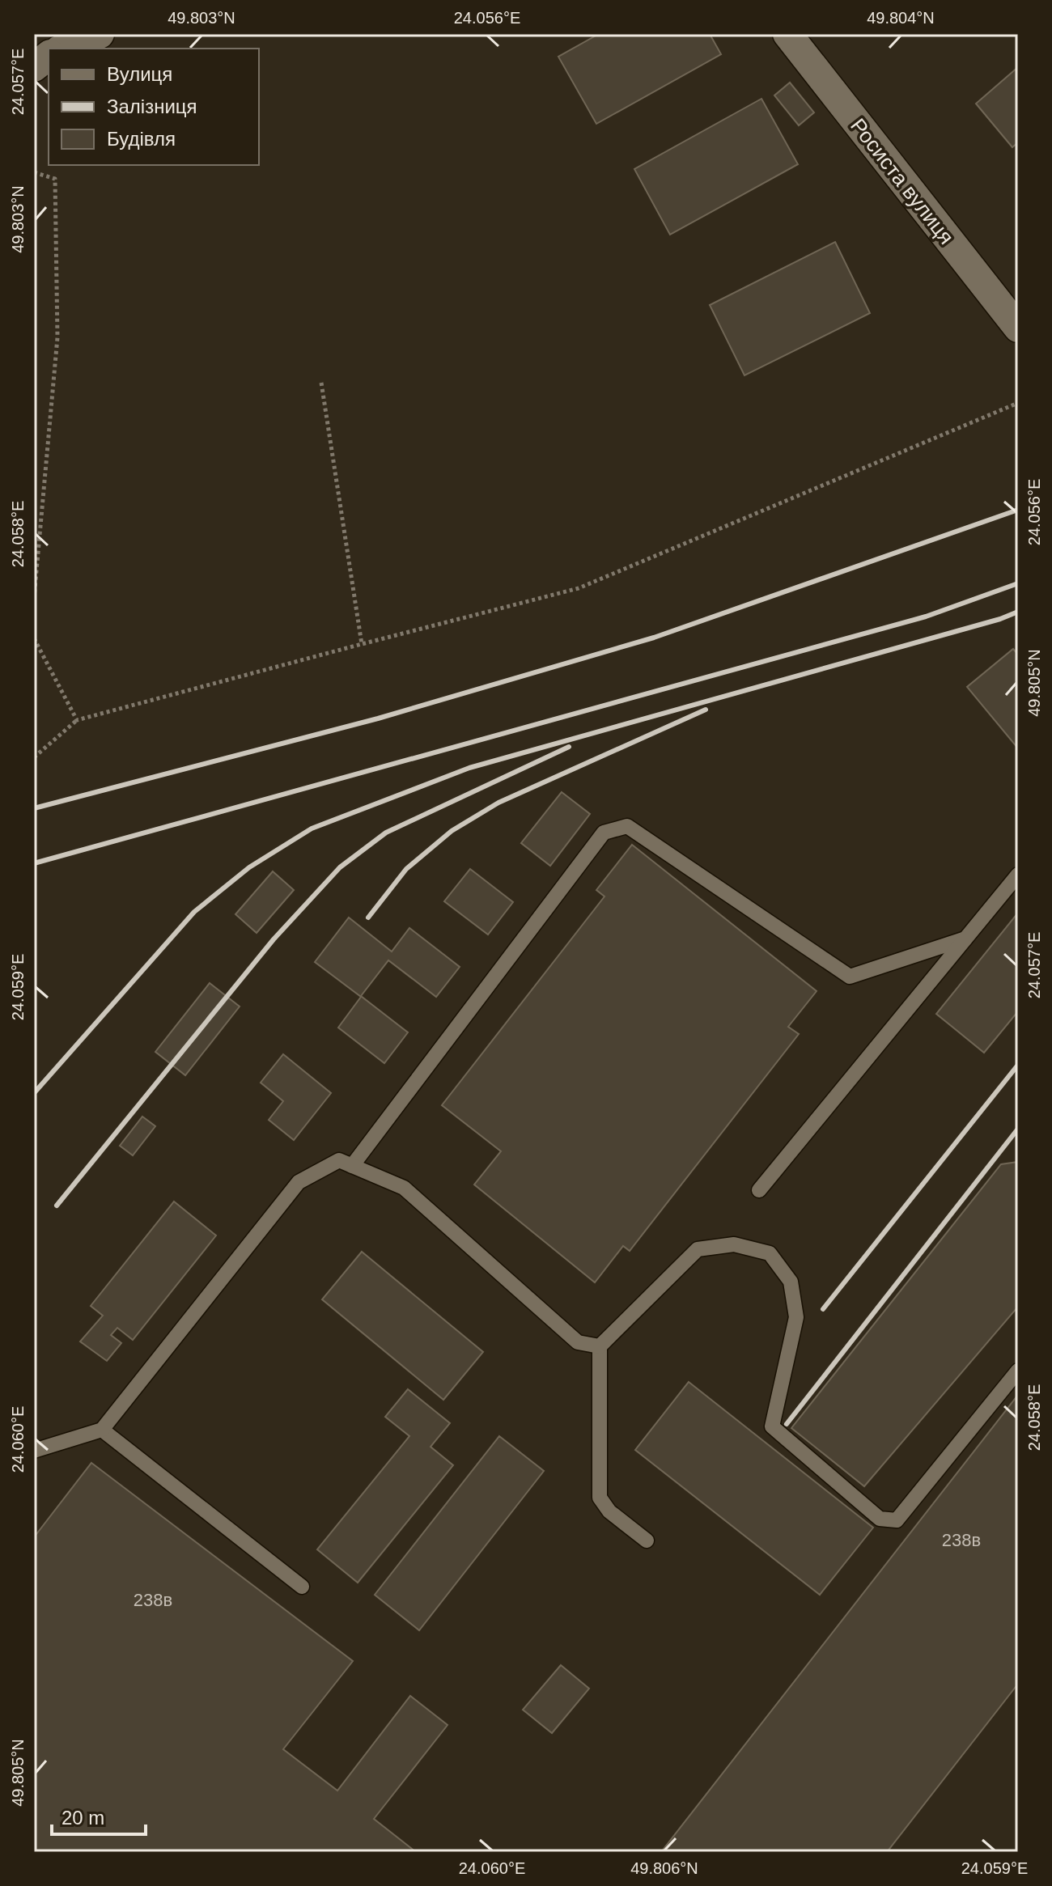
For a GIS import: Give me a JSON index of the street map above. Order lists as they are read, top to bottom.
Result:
{
  "streets": {
    "street": ["Росиста вулиця"]
  },
  "house_numbers": ["238в", "238в"],
  "legend": ["Вулиця", "Залізниця", "Будівля"],
  "scale_bar": "20 m",
  "coordinates": [
    "49.803°N",
    "24.056°E",
    "49.804°N",
    "24.057°E",
    "24.058°E",
    "49.805°N",
    "24.059°E",
    "24.060°E",
    "49.806°N"
  ]
}
